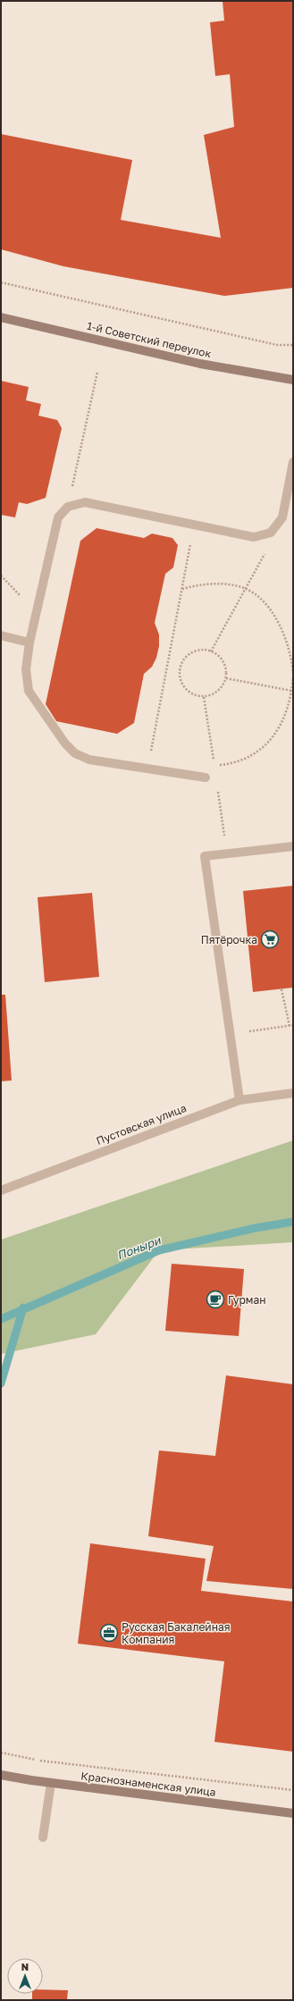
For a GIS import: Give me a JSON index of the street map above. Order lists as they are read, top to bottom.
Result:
{
  "streets": {
    "street": ["1-й Советский переулок", "Пустовская улица", "Краснознаменская улица"]
  },
  "water": ["Поныри"],
  "places": {
    "supermarket": ["Пятёрочка"],
    "cafe": ["Гурман"],
    "office": ["Русская Бакалейная Компания"]
  },
  "north": "top"
}
